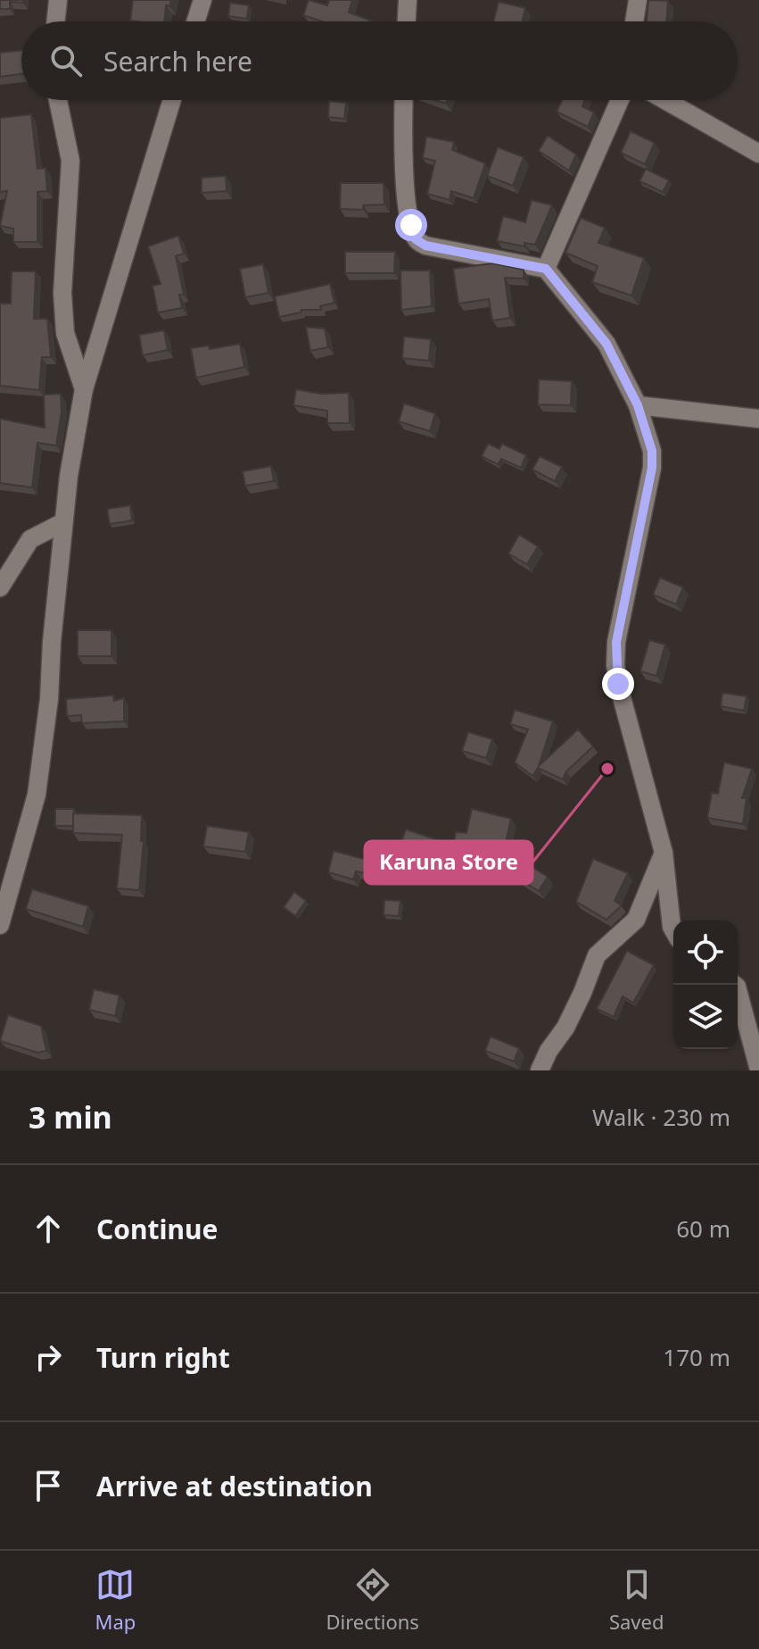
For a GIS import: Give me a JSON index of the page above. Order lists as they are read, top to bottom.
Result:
{
  "places": ["Karuna Store"],
  "page": {
    "search": "Search here",
    "heading": ["3 min", "Walk · 230 m"],
    "list": [
      ["Continue", "60 m"],
      ["Turn right", "170 m"],
      "Arrive at destination"
    ],
    "nav": ["Map", "Directions", "Saved"]
  }
}
